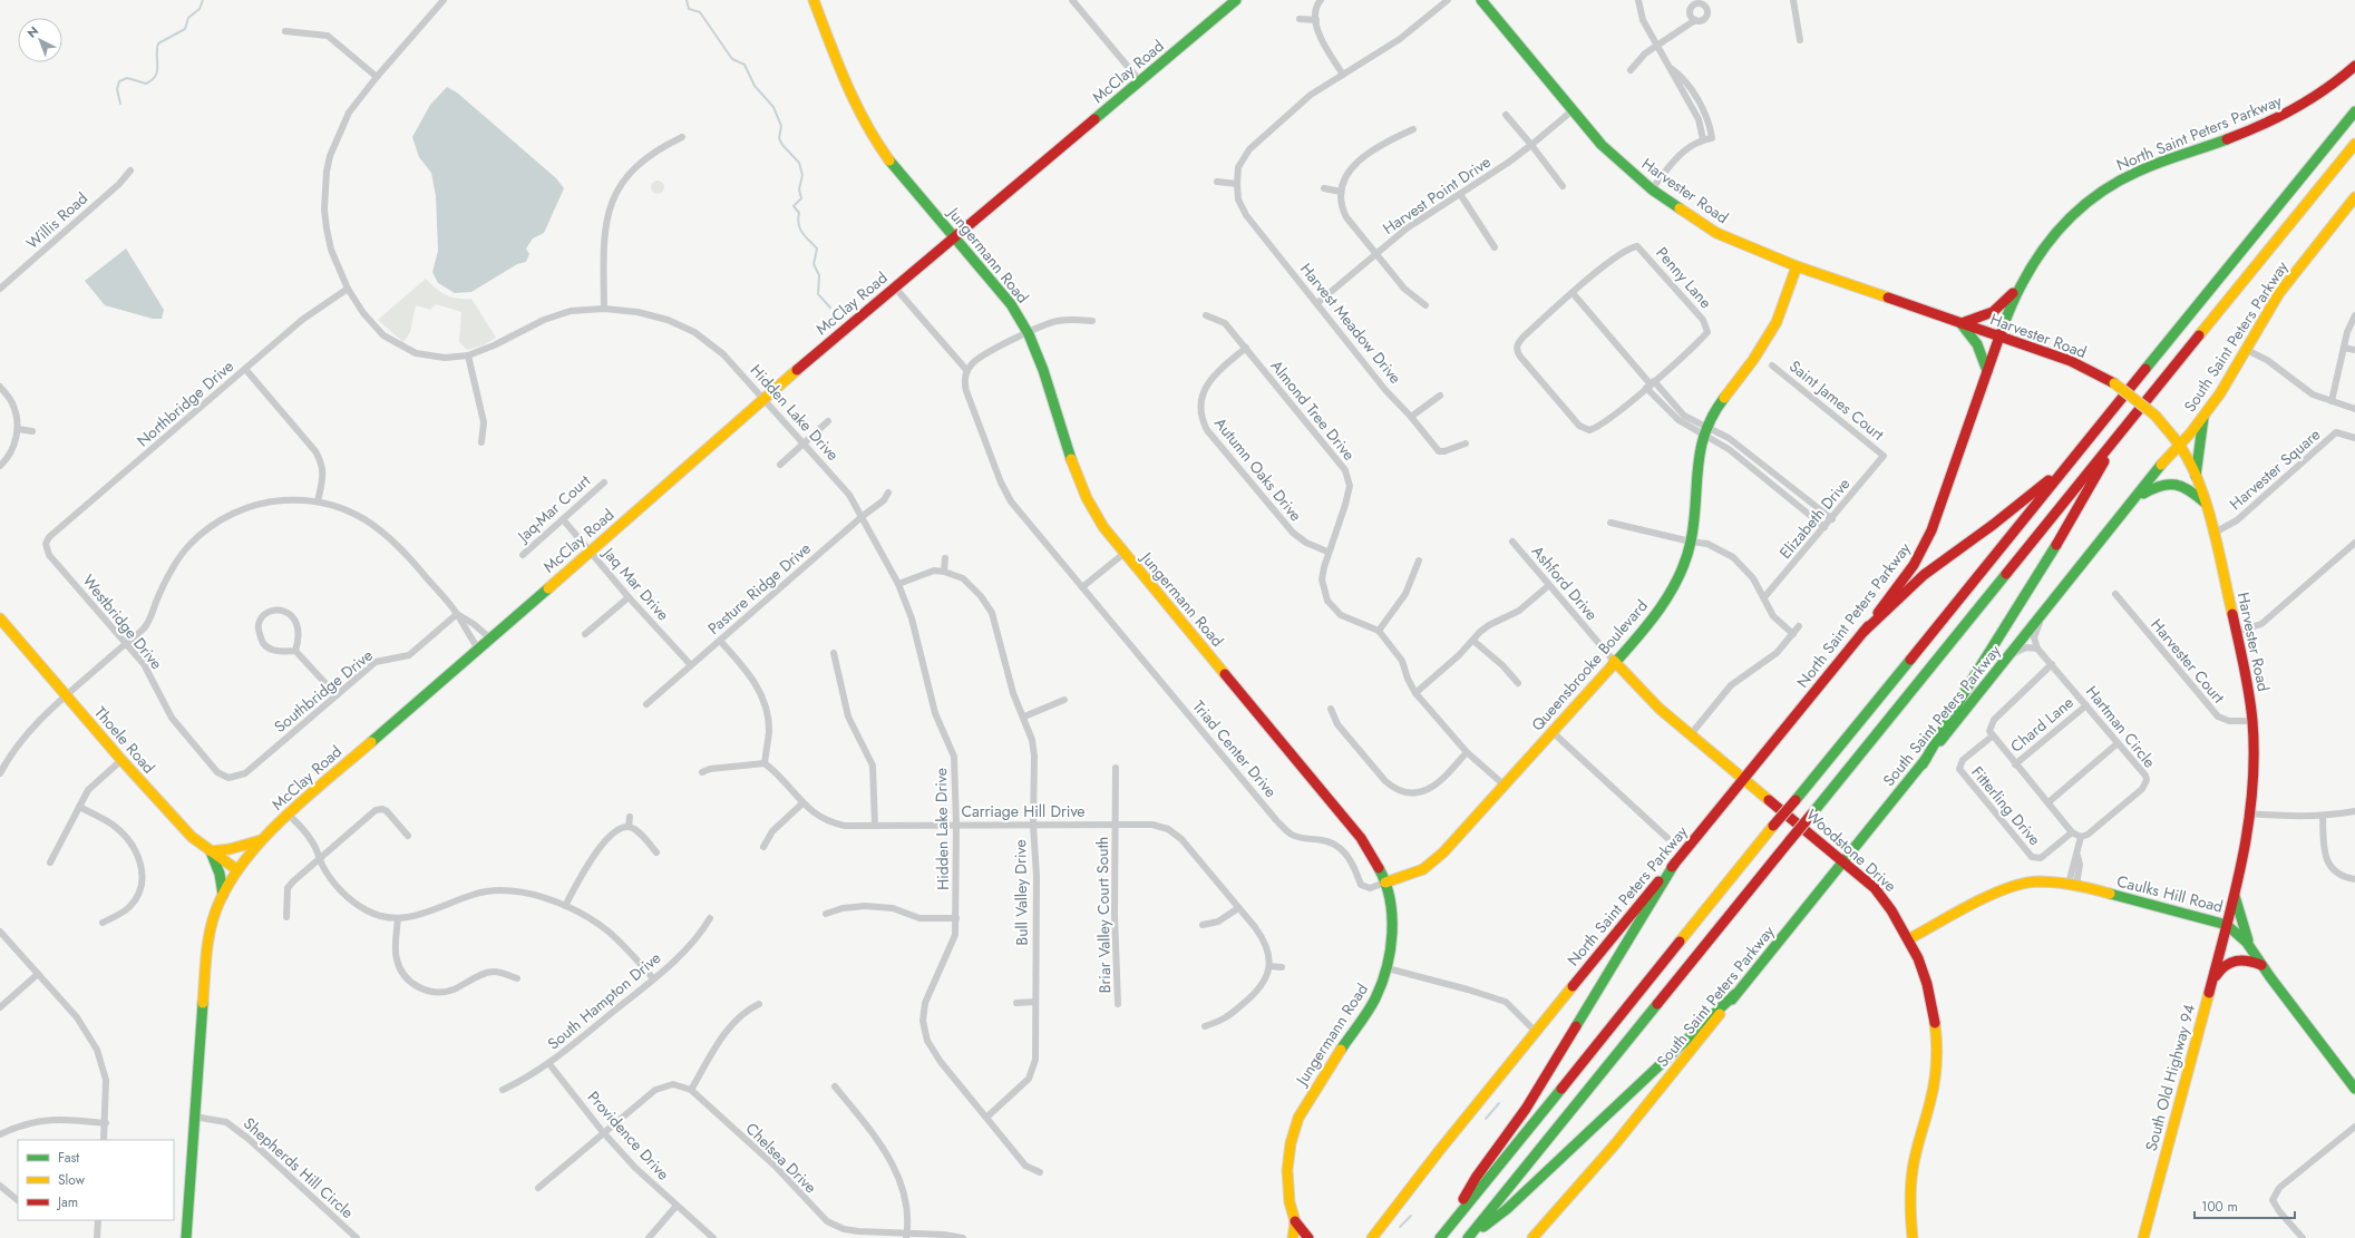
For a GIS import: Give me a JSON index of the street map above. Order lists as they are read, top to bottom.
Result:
{
  "streets": {
    "main road": [
      "McClay Road",
      "North Saint Peters Parkway",
      "Harvester Road",
      "Jungermann Road",
      "South Saint Peters Parkway",
      "Queensbrooke Boulevard",
      "Thoele Road",
      "Woodstone Drive",
      "Caulks Hill Road",
      "South Old Highway 94"
    ],
    "street": [
      "Harvest Point Drive",
      "Willis Road",
      "Penny Lane",
      "Harvest Meadow Drive",
      "Saint James Court",
      "Northbridge Drive",
      "Almond Tree Drive",
      "Hidden Lake Drive",
      "Autumn Oaks Drive",
      "Harvester Square",
      "Jaq-Mar Court",
      "Elizabeth Drive",
      "Ashford Drive",
      "Jaq Mar Drive",
      "Pasture Ridge Drive",
      "Westbridge Drive",
      "Harvester Court",
      "Southbridge Drive",
      "Chard Lane",
      "Hartman Circle",
      "Triad Center Drive",
      "Fitterling Drive",
      "Carriage Hill Drive",
      "Bull Valley Drive",
      "Briar Valley Court South",
      "South Hampton Drive",
      "Providence Drive",
      "Chelsea Drive",
      "Shepherds Hill Circle"
    ]
  },
  "crossings": [
    ["McClay Road", "Jungermann Road"],
    ["McClay Road", "Hidden Lake Drive"],
    ["McClay Road", "Jaq Mar Drive"],
    ["McClay Road", "Thoele Road"],
    ["McClay Road", "Shepherds Hill Circle"],
    ["North Saint Peters Parkway", "Harvester Road"],
    ["North Saint Peters Parkway", "Woodstone Drive"],
    ["Harvester Road", "Harvest Point Drive"],
    ["Harvester Road", "South Saint Peters Parkway"],
    ["Harvester Road", "Harvester Square"],
    ["Harvester Road", "Harvester Court"],
    ["Harvester Road", "Queensbrooke Boulevard"],
    ["Harvester Road", "Caulks Hill Road"],
    ["Harvester Road", "South Old Highway 94"],
    ["Harvest Point Drive", "Harvest Meadow Drive"],
    ["Jungermann Road", "Queensbrooke Boulevard"],
    ["Jungermann Road", "Triad Center Drive"],
    ["South Saint Peters Parkway", "Woodstone Drive"],
    ["Saint James Court", "Elizabeth Drive"],
    ["Northbridge Drive", "Hidden Lake Drive"],
    ["Northbridge Drive", "Westbridge Drive"],
    ["Almond Tree Drive", "Autumn Oaks Drive"],
    ["Almond Tree Drive", "Queensbrooke Boulevard"],
    ["Hidden Lake Drive", "Pasture Ridge Drive"],
    ["Hidden Lake Drive", "Carriage Hill Drive"],
    ["Hidden Lake Drive", "Bull Valley Drive"],
    ["Jaq-Mar Court", "Jaq Mar Drive"],
    ["Ashford Drive", "Queensbrooke Boulevard"],
    ["Ashford Drive", "Woodstone Drive"],
    ["Jaq Mar Drive", "Pasture Ridge Drive"],
    ["Westbridge Drive", "Southbridge Drive"],
    ["Queensbrooke Boulevard", "Triad Center Drive"],
    ["Queensbrooke Boulevard", "Woodstone Drive"],
    ["Chard Lane", "Hartman Circle"],
    ["Carriage Hill Drive", "Bull Valley Drive"],
    ["Carriage Hill Drive", "Briar Valley Court South"],
    ["Woodstone Drive", "Caulks Hill Road"],
    ["Caulks Hill Road", "South Old Highway 94"],
    ["South Hampton Drive", "Providence Drive"]
  ],
  "legend": ["Fast", "Slow", "Jam"],
  "scale_bar": "100 m",
  "north": "top left"
}
